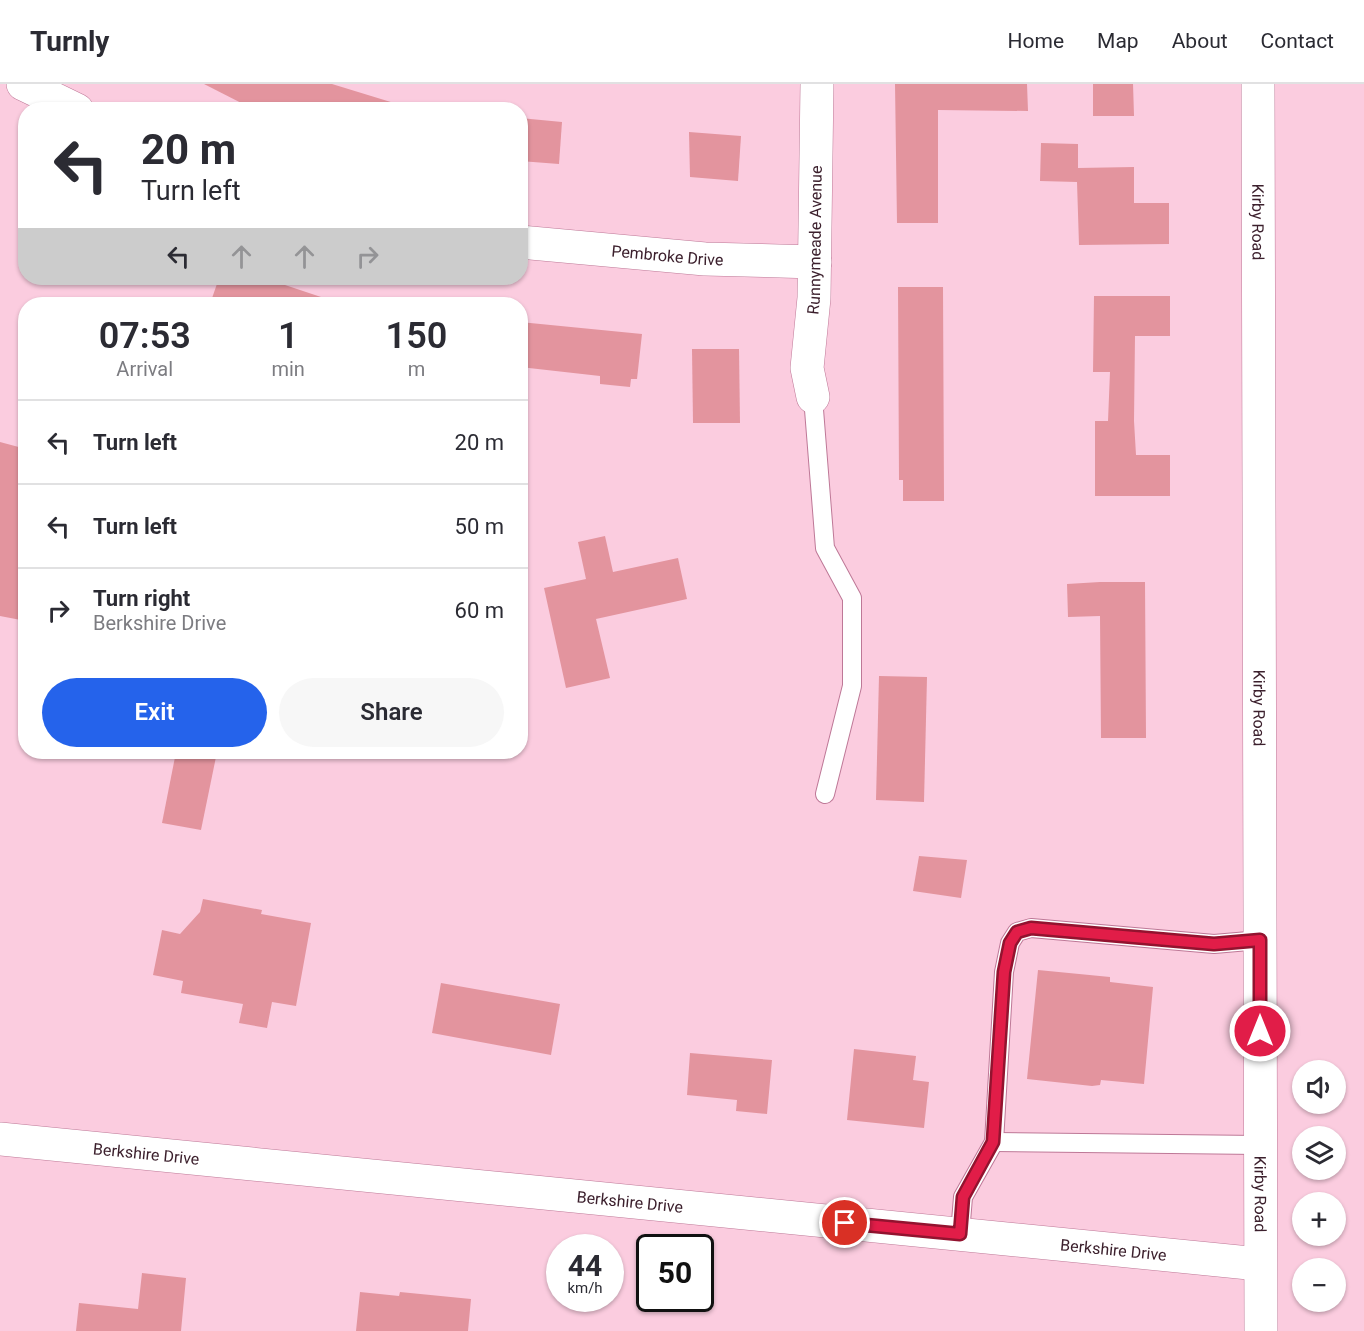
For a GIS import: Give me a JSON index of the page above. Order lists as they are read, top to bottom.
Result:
{
  "streets": {
    "street": [
      "Kirby Road",
      "Runnymeade Avenue",
      "Pembroke Drive",
      "Berkshire Drive"
    ]
  },
  "crossings": [
    ["Kirby Road", "Berkshire Drive"],
    ["Runnymeade Avenue", "Pembroke Drive"]
  ],
  "page": {
    "header": "Turnly",
    "nav": [
      "Home",
      "Map",
      "About",
      "Contact"
    ],
    "turn": ["20 m", "Turn left"],
    "eta": [
      "07:53",
      "Arrival",
      "1",
      "min",
      "150",
      "m"
    ],
    "list": [
      {
        "name": "Turn left",
        "value": "20 m"
      },
      {
        "name": "Turn left",
        "value": "50 m"
      },
      {
        "name": "Turn right",
        "note": "Berkshire Drive",
        "value": "60 m"
      }
    ],
    "buttons": ["Exit", "Share"],
    "map_buttons": ["+", "−"],
    "speed": "44 km/h",
    "limit": "50"
  }
}
